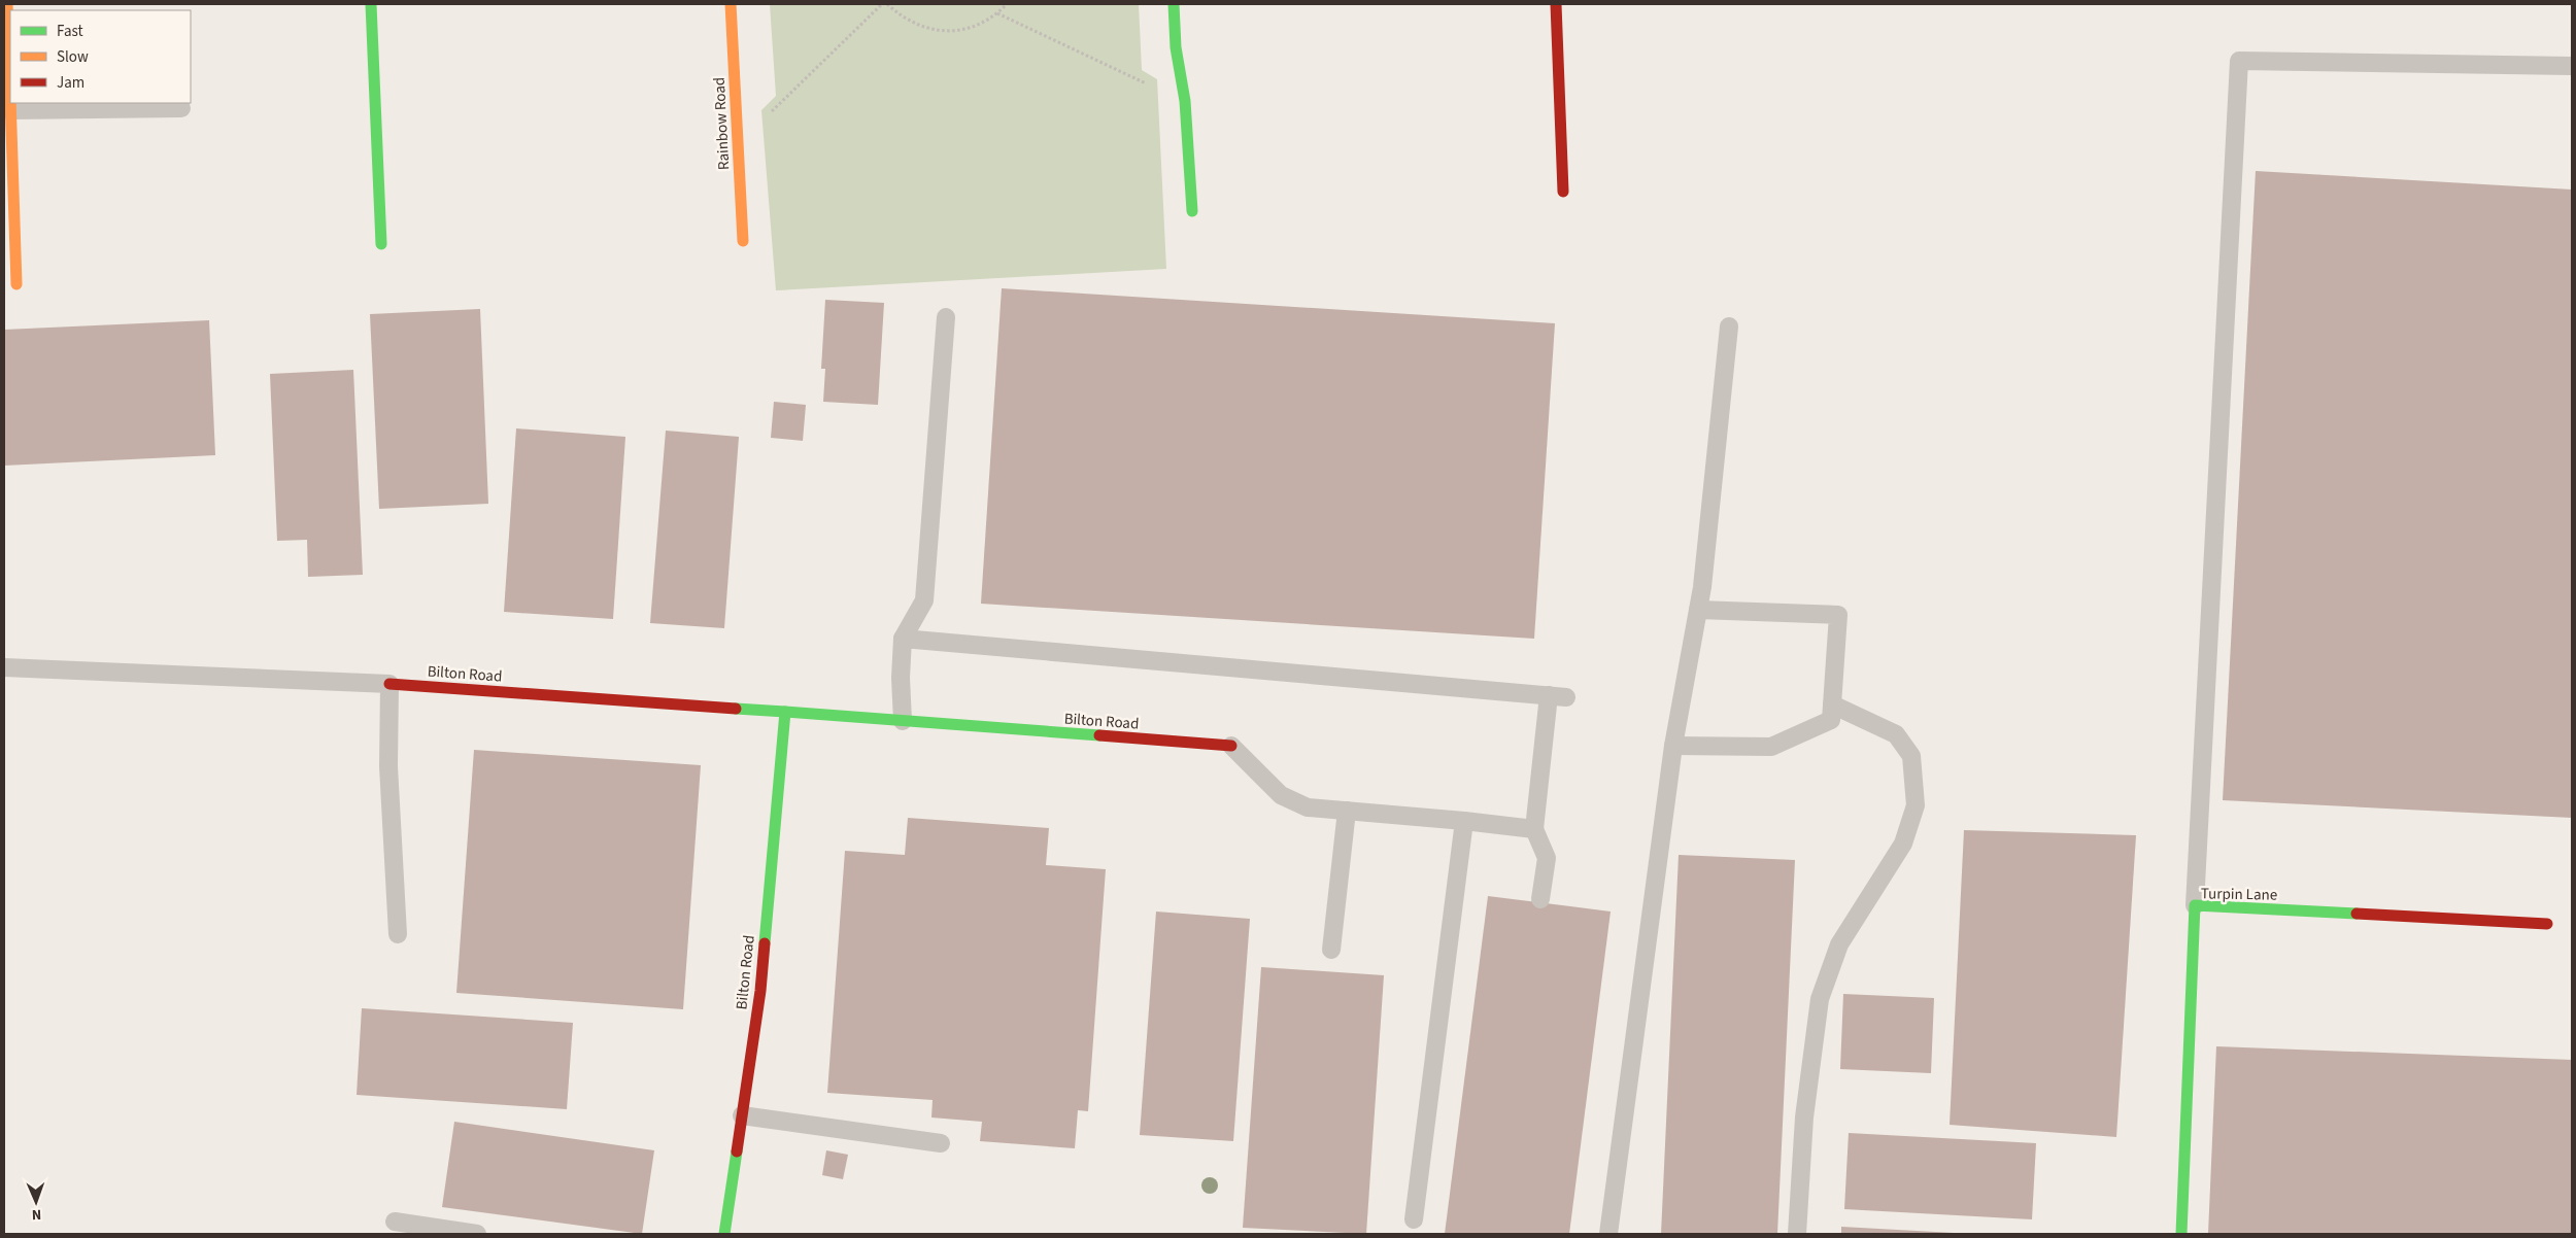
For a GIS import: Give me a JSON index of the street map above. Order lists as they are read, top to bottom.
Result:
{
  "streets": {
    "street": ["Rainbow Road", "Bilton Road", "Turpin Lane"]
  },
  "legend": ["Fast", "Slow", "Jam"],
  "north": "bottom"
}
